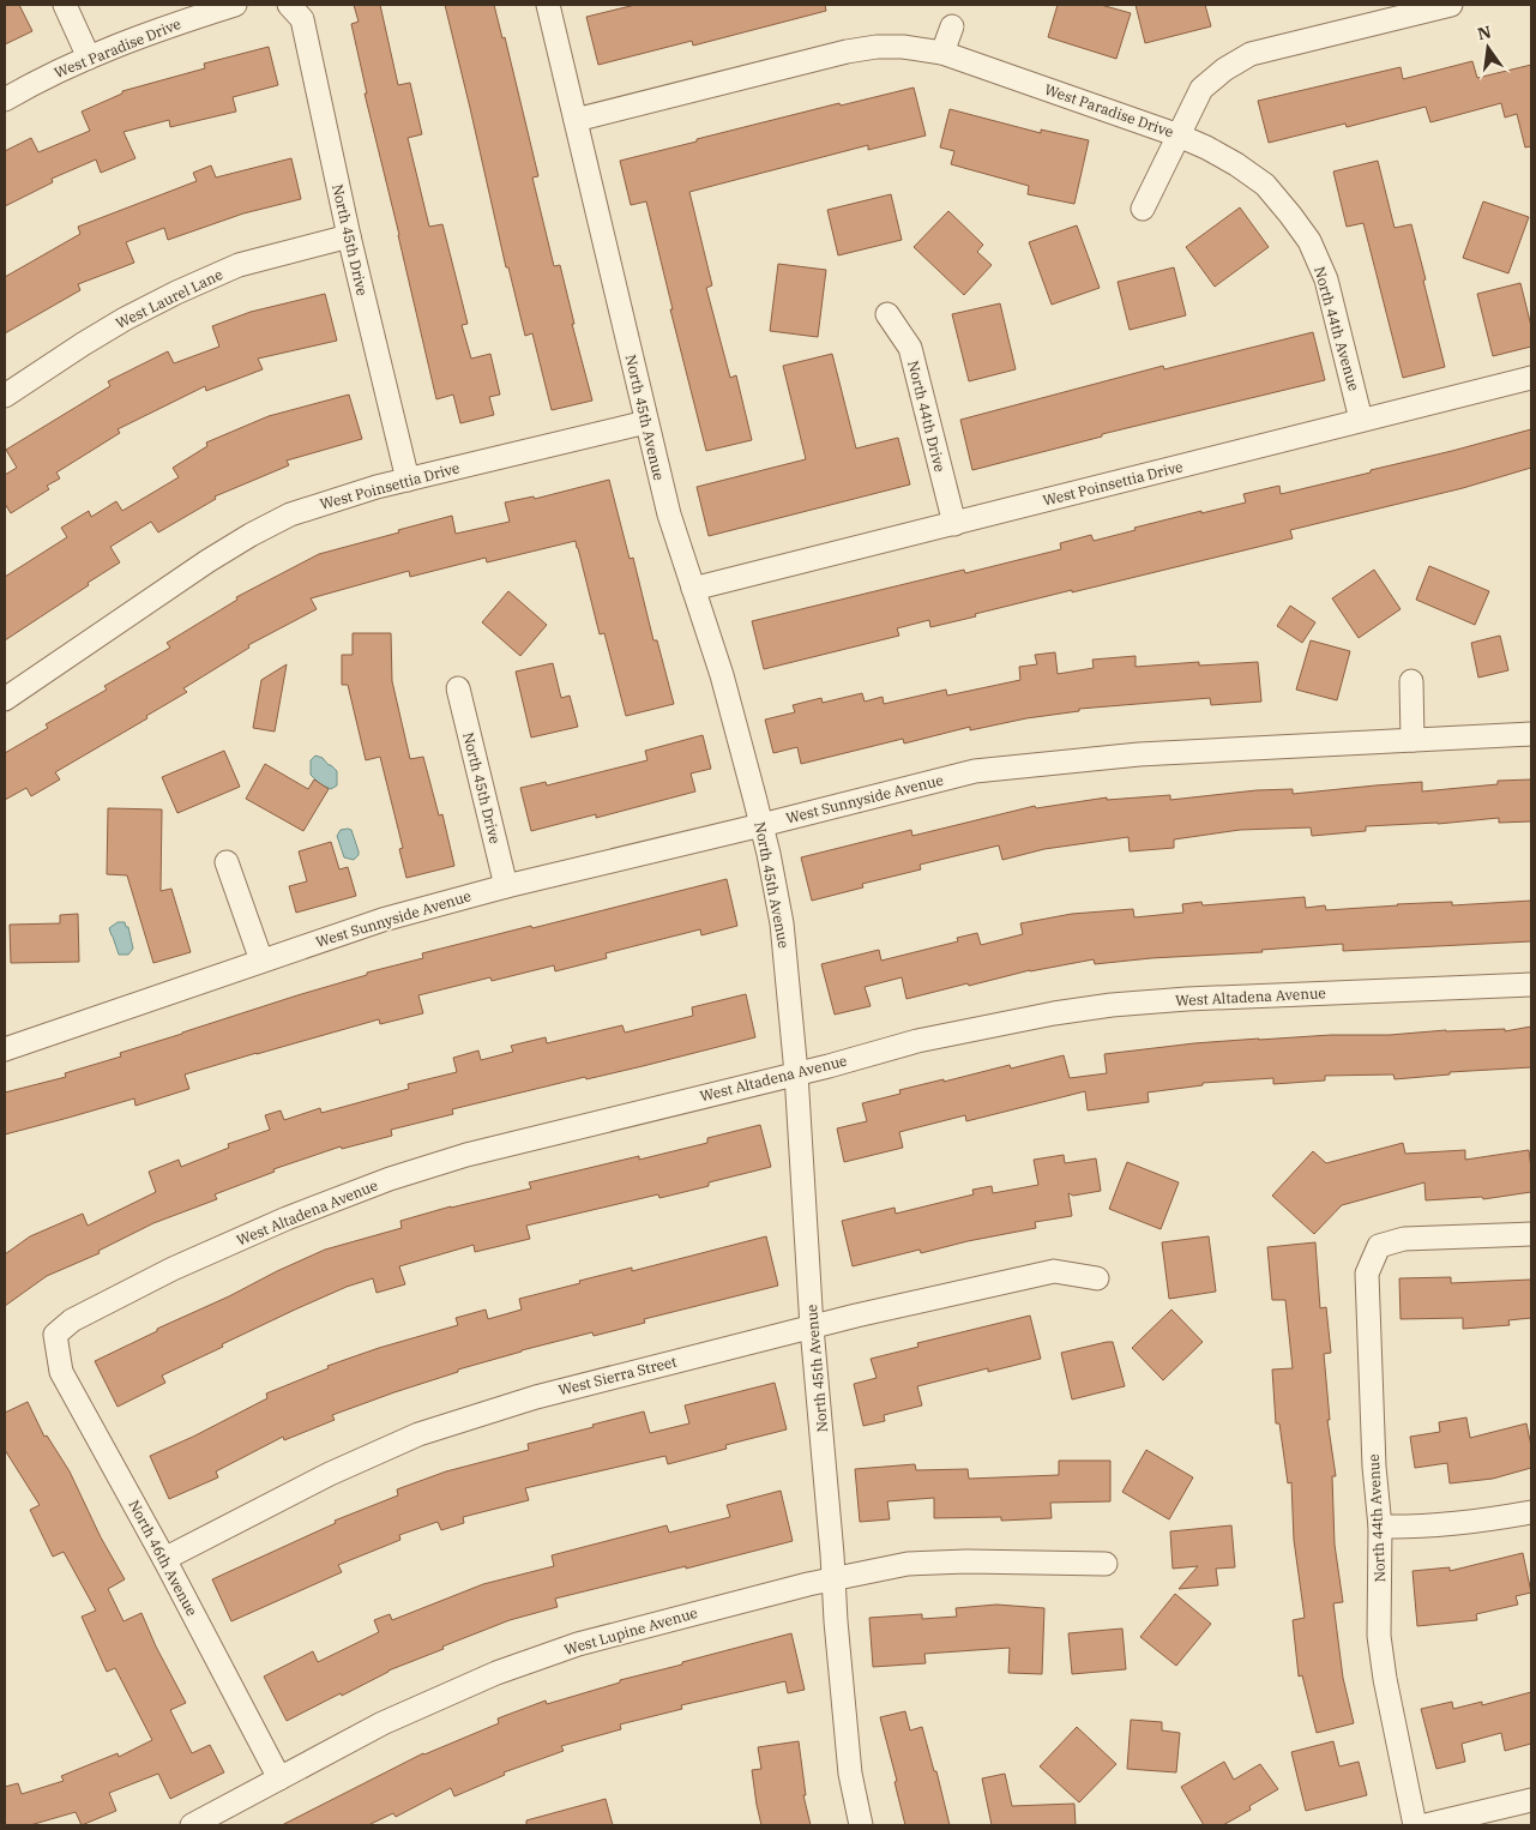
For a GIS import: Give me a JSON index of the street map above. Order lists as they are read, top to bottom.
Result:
{
  "streets": {
    "street": [
      "West Paradise Drive",
      "North 45th Drive",
      "West Laurel Lane",
      "North 44th Avenue",
      "North 44th Drive",
      "North 45th Avenue",
      "West Poinsettia Drive",
      "West Sunnyside Avenue",
      "West Altadena Avenue",
      "West Sierra Street",
      "North 46th Avenue",
      "West Lupine Avenue"
    ]
  },
  "crossings": [
    ["West Paradise Drive", "North 44th Avenue"],
    ["West Paradise Drive", "North 45th Avenue"],
    ["North 45th Drive", "West Laurel Lane"],
    ["North 45th Drive", "West Poinsettia Drive"],
    ["North 45th Drive", "West Sunnyside Avenue"],
    ["North 44th Avenue", "West Poinsettia Drive"],
    ["North 44th Drive", "West Poinsettia Drive"],
    ["North 45th Avenue", "West Poinsettia Drive"],
    ["North 45th Avenue", "West Sunnyside Avenue"],
    ["North 45th Avenue", "West Altadena Avenue"],
    ["North 45th Avenue", "West Sierra Street"],
    ["North 45th Avenue", "West Lupine Avenue"],
    ["West Altadena Avenue", "North 46th Avenue"],
    ["West Sierra Street", "North 46th Avenue"],
    ["North 46th Avenue", "West Lupine Avenue"]
  ],
  "north": "top"
}
